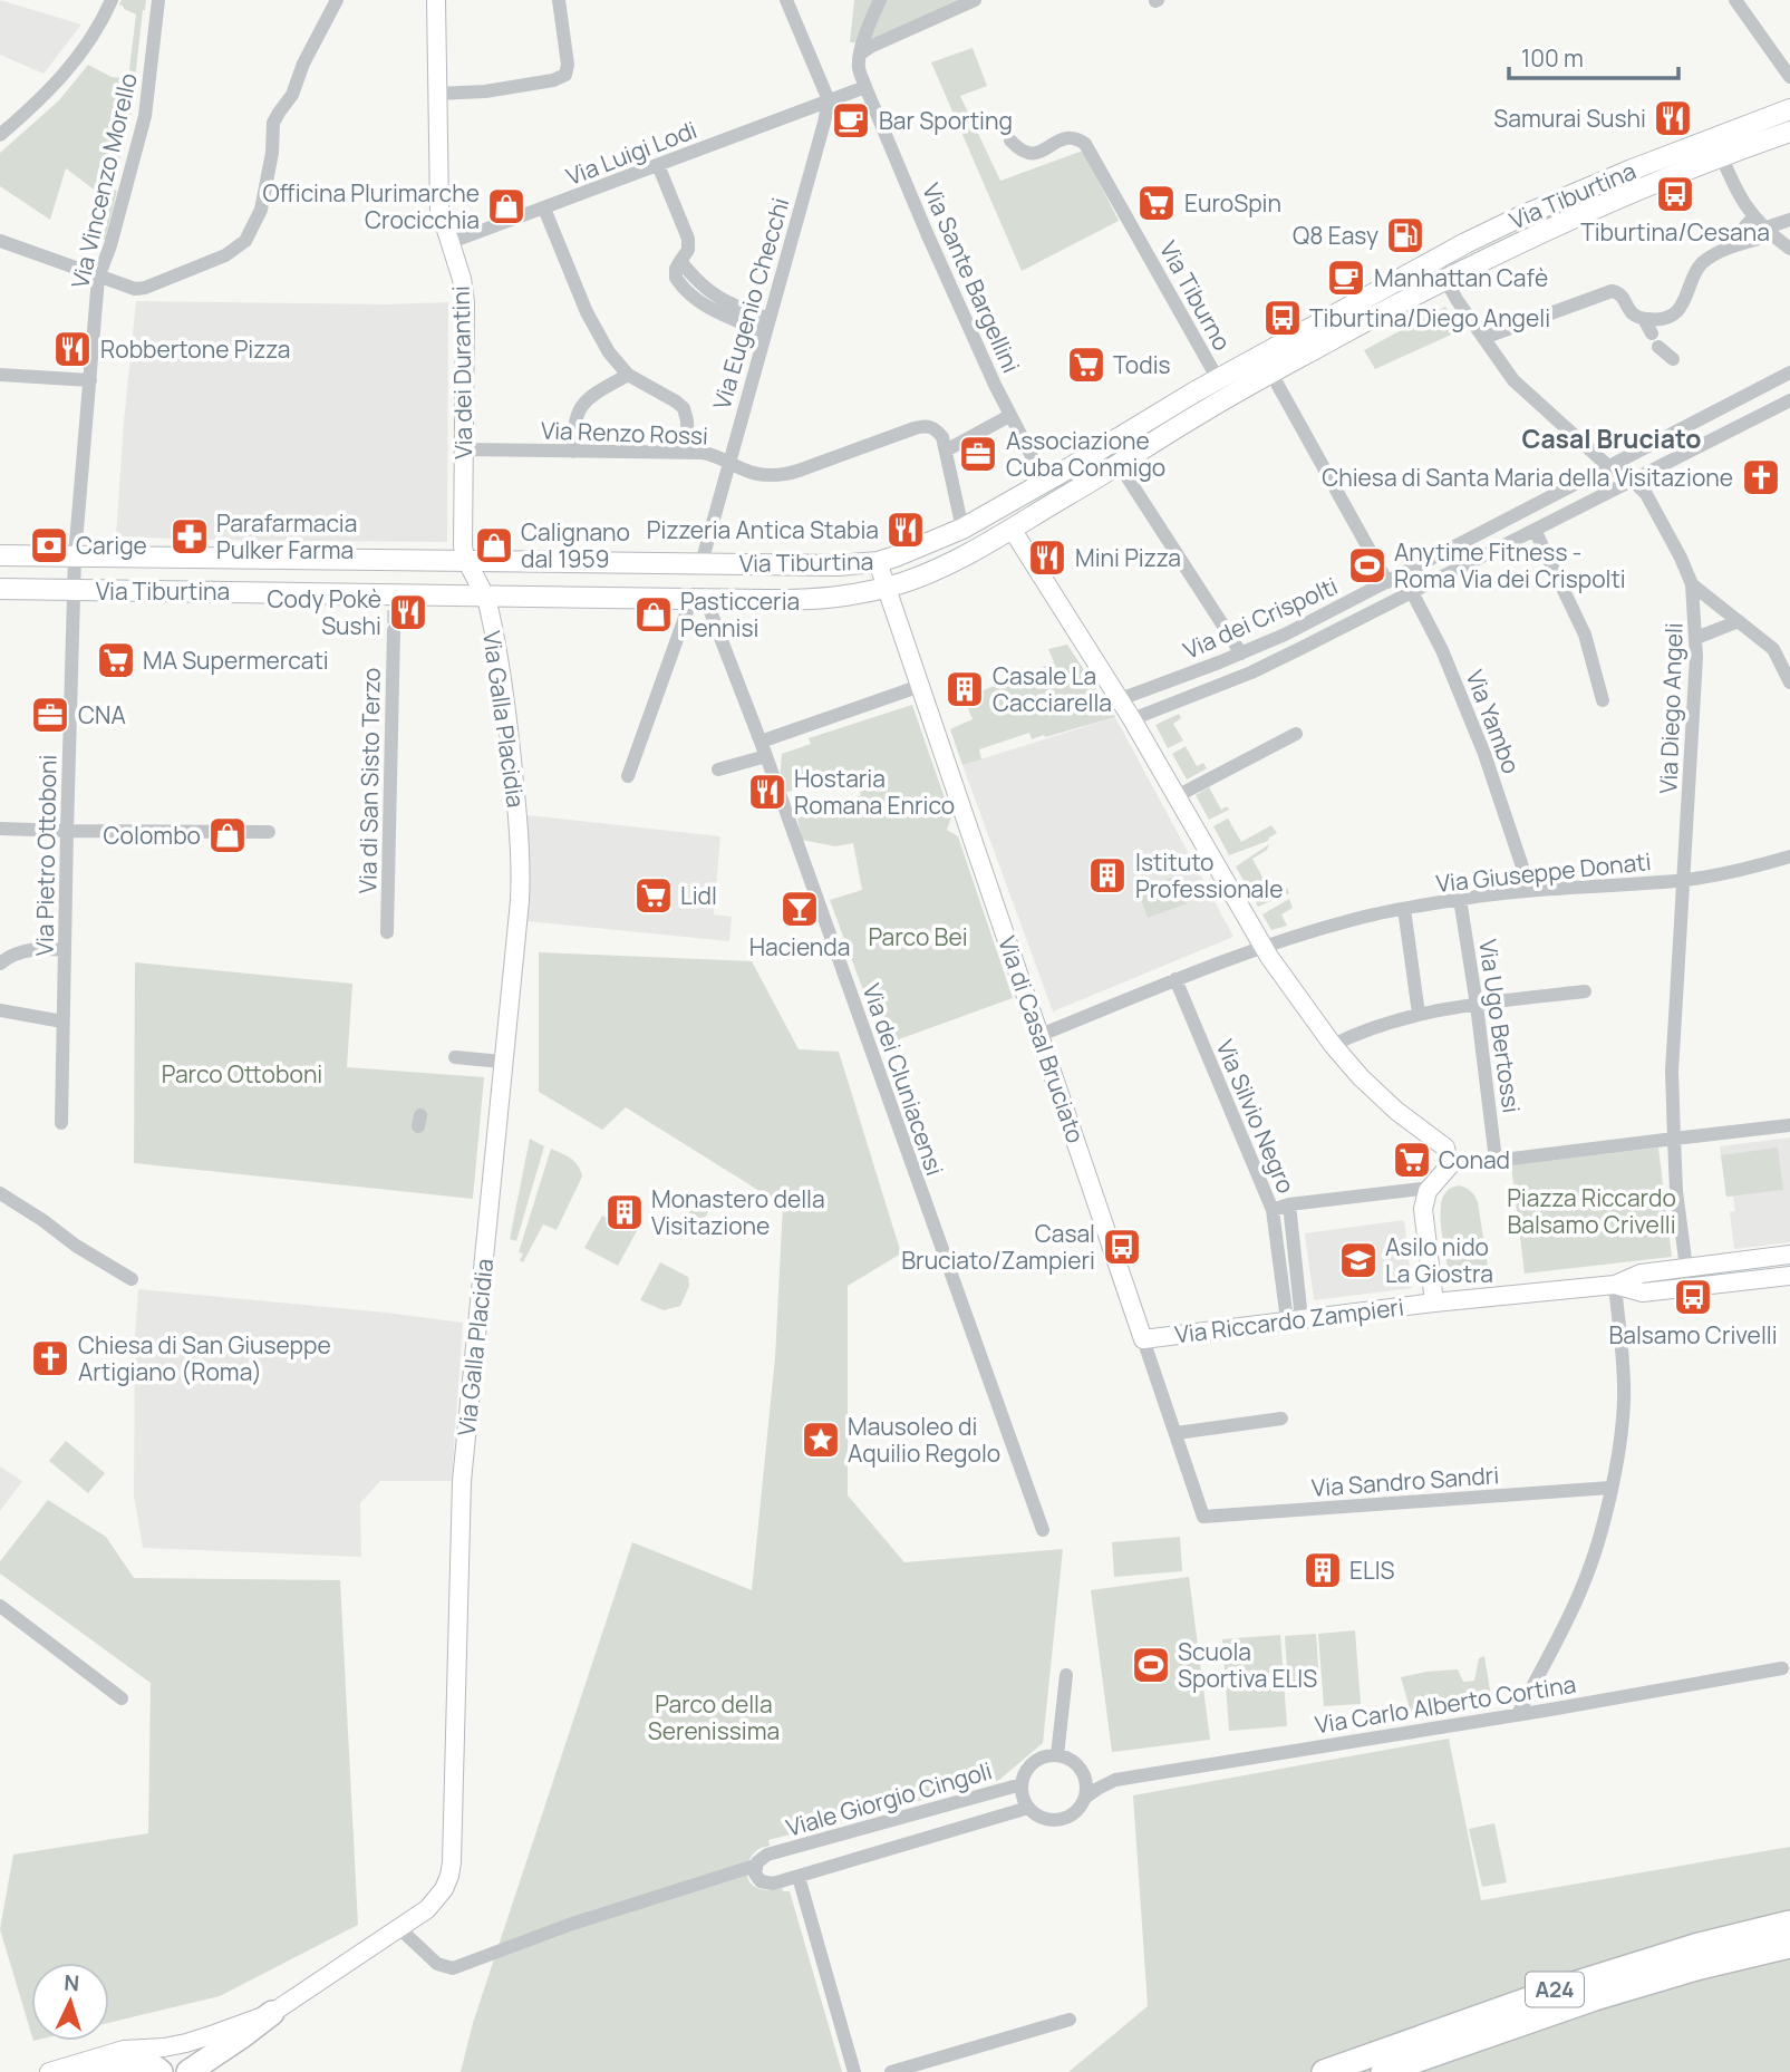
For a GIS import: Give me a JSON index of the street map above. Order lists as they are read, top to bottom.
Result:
{
  "streets": {
    "highway": ["A24"],
    "main road": ["Via Tiburtina"],
    "street": [
      "Via Luigi Lodi",
      "Via Vincenzo Morello",
      "Via Sante Bargellini",
      "Via Tiburno",
      "Via Eugenio Checchi",
      "Via dei Durantini",
      "Via Renzo Rossi",
      "Via dei Crispolti",
      "Via Diego Angeli",
      "Via Galla Placidia",
      "Via Yambo",
      "Via di San Sisto Terzo",
      "Via Pietro Ottoboni",
      "Via Giuseppe Donati",
      "Via Ugo Bertossi",
      "Via di Casal Bruciato",
      "Via dei Cluniacensi",
      "Via Silvio Negro",
      "Via Riccardo Zampieri",
      "Via Sandro Sandri",
      "Via Carlo Alberto Cortina",
      "Viale Giorgio Cingoli"
    ]
  },
  "crossings": [
    ["Via Luigi Lodi", "Via Sante Bargellini"],
    ["Via Luigi Lodi", "Via Eugenio Checchi"],
    ["Via Luigi Lodi", "Via dei Durantini"],
    ["Via Vincenzo Morello", "Via Tiburtina"],
    ["Via Tiburtina", "Via Sante Bargellini"],
    ["Via Tiburtina", "Via Tiburno"],
    ["Via Tiburtina", "Via Eugenio Checchi"],
    ["Via Tiburtina", "Via dei Durantini"],
    ["Via Tiburtina", "Via Diego Angeli"],
    ["Via Tiburtina", "Via Galla Placidia"],
    ["Via Tiburtina", "Via Pietro Ottoboni"],
    ["Via Tiburtina", "Via di Casal Bruciato"],
    ["Via Tiburtina", "Via dei Cluniacensi"],
    ["Via Eugenio Checchi", "Via Renzo Rossi"],
    ["Via dei Durantini", "Via Renzo Rossi"],
    ["Via dei Crispolti", "Via Diego Angeli"],
    ["Via dei Crispolti", "Via Yambo"],
    ["Via Diego Angeli", "Via Giuseppe Donati"],
    ["Via Yambo", "Via Giuseppe Donati"],
    ["Via Giuseppe Donati", "Via Ugo Bertossi"],
    ["Via Giuseppe Donati", "Via di Casal Bruciato"],
    ["Via Giuseppe Donati", "Via Silvio Negro"],
    ["Via di Casal Bruciato", "Via Riccardo Zampieri"],
    ["Via di Casal Bruciato", "Via Sandro Sandri"],
    ["Via Silvio Negro", "Via Riccardo Zampieri"],
    ["Via Carlo Alberto Cortina", "Viale Giorgio Cingoli"]
  ],
  "districts": ["Casal Bruciato"],
  "parks": [
    "Parco Bei",
    "Parco Ottoboni",
    "Piazza Riccardo Balsamo Crivelli",
    "Parco della Serenissima"
  ],
  "places": {
    "restaurant": [
      "Samurai Sushi",
      "Robbertone Pizza",
      "Pizzeria Antica Stabia",
      "Mini Pizza",
      "Cody Pokè Sushi",
      "Hostaria Romana Enrico"
    ],
    "cafe": ["Bar Sporting", "Manhattan Cafè"],
    "bus stop": [
      "Tiburtina/Cesana",
      "Tiburtina/Diego Angeli",
      "Casal Bruciato/Zampieri",
      "Balsamo Crivelli"
    ],
    "supermarket": [
      "EuroSpin",
      "Todis",
      "MA Supermercati",
      "Lidl",
      "Conad"
    ],
    "shop": [
      "Officina Plurimarche Crocicchia",
      "Calignano dal 1959",
      "Pasticceria Pennisi",
      "Colombo"
    ],
    "fuel station": ["Q8 Easy"],
    "office": ["Associazione Cuba Conmigo", "CNA"],
    "church": ["Chiesa di Santa Maria della Visitazione", "Chiesa di San Giuseppe Artigiano (Roma)"],
    "pharmacy": ["Parafarmacia Pulker Farma"],
    "bank": ["Carige"],
    "sports": ["Anytime Fitness - Roma Via dei Crispolti", "Scuola Sportiva ELIS"],
    "building": [
      "Casale La Cacciarella",
      "Istituto Professionale",
      "Monastero della Visitazione",
      "ELIS"
    ],
    "bar": ["Hacienda"],
    "school or university": ["Asilo nido La Giostra"],
    "place": ["Mausoleo di Aquilio Regolo"]
  },
  "scale_bar": "100 m",
  "north": "top"
}
